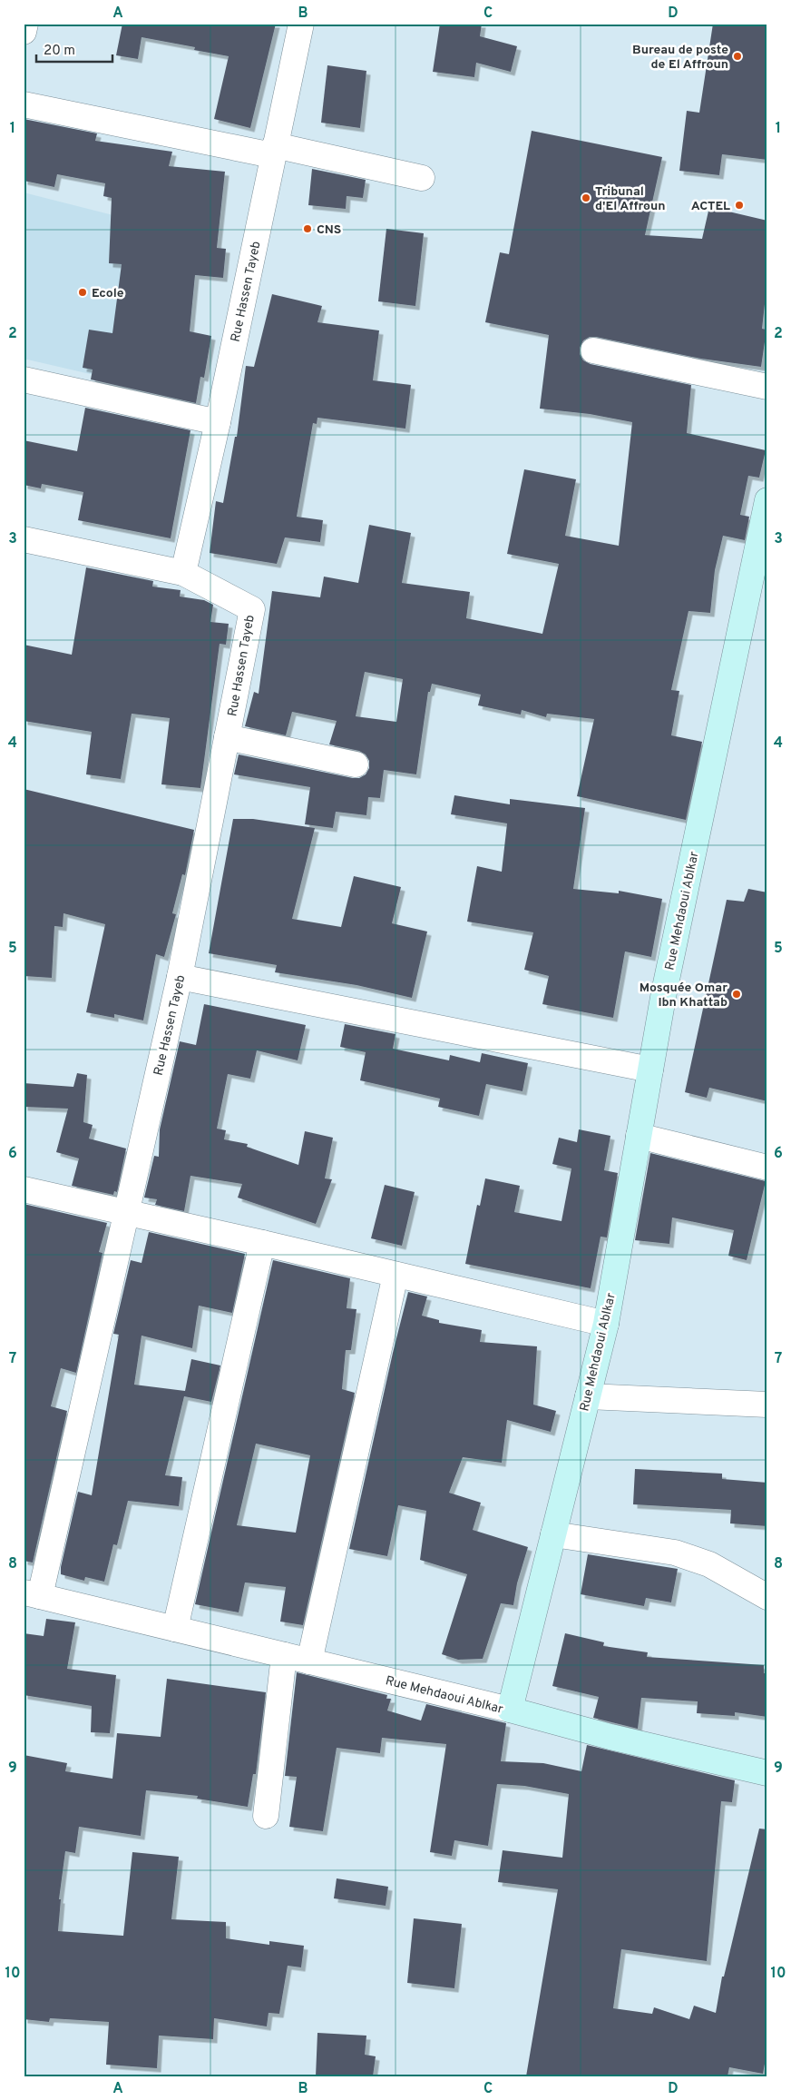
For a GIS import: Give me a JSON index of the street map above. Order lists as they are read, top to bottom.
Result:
{
  "streets": {
    "street": ["Rue Hassen Tayeb", "Rue Mehdaoui Ablkar"]
  },
  "crossings": [
    ["Rue Hassen Tayeb", "Rue Mehdaoui Ablkar"]
  ],
  "places": [
    "Bureau de poste de El Affroun",
    "Tribunal d'El Affroun",
    "ACTEL",
    "CNS",
    "Ecole",
    "Mosquée Omar Ibn Khattab"
  ],
  "scale_bar": "20 m",
  "grid": {
    "columns": [
      "A",
      "B",
      "C",
      "D"
    ],
    "rows": [
      "1",
      "2",
      "3",
      "4",
      "5",
      "6",
      "7",
      "8",
      "9",
      "10"
    ]
  }
}
